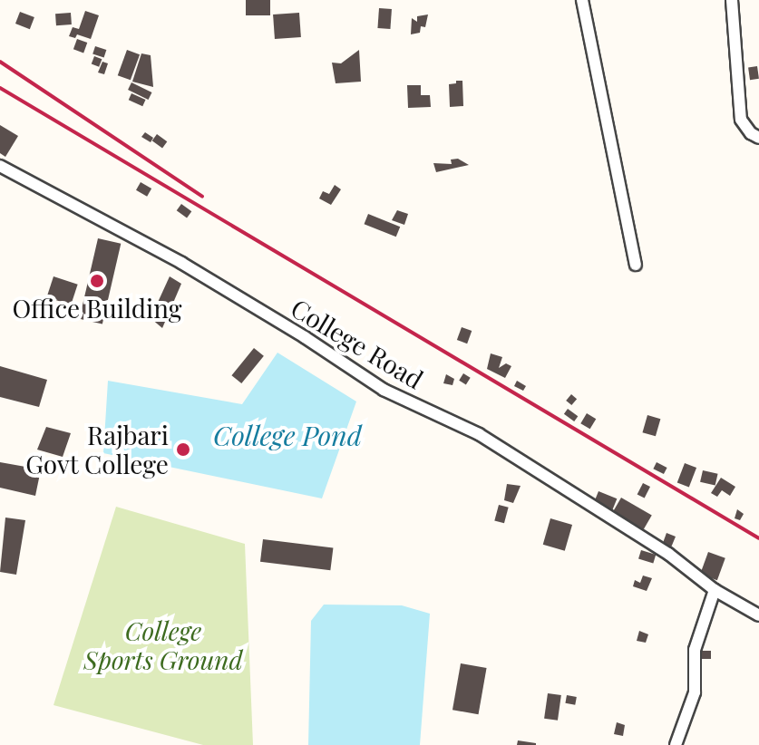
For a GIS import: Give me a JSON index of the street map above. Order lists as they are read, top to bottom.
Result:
{
  "streets": {
    "street": ["College Road"]
  },
  "water": ["College Pond"],
  "parks": ["College Sports Ground"],
  "places": ["Office Building", "Rajbari Govt College"]
}
